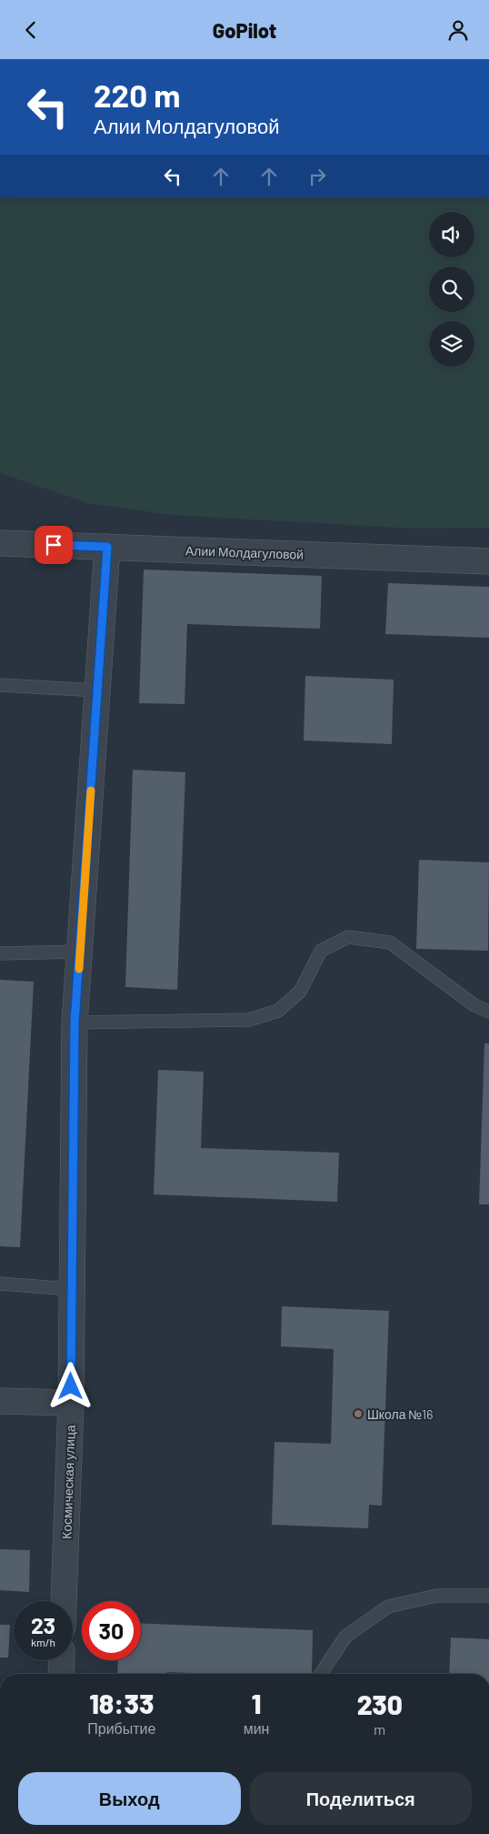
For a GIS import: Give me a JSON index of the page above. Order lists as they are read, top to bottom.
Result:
{
  "streets": {
    "street": ["Алии Молдагуловой", "Космическая улица"]
  },
  "crossings": [
    ["Алии Молдагуловой", "Космическая улица"]
  ],
  "places": ["Школа №16"],
  "page": {
    "header": "GoPilot",
    "turn": ["220 m", "Алии Молдагуловой"],
    "speed": "23 km/h",
    "limit": "30",
    "eta": [
      "18:33",
      "Прибытие",
      "1",
      "мин",
      "230",
      "m"
    ],
    "buttons": ["Выход", "Поделиться"]
  }
}
